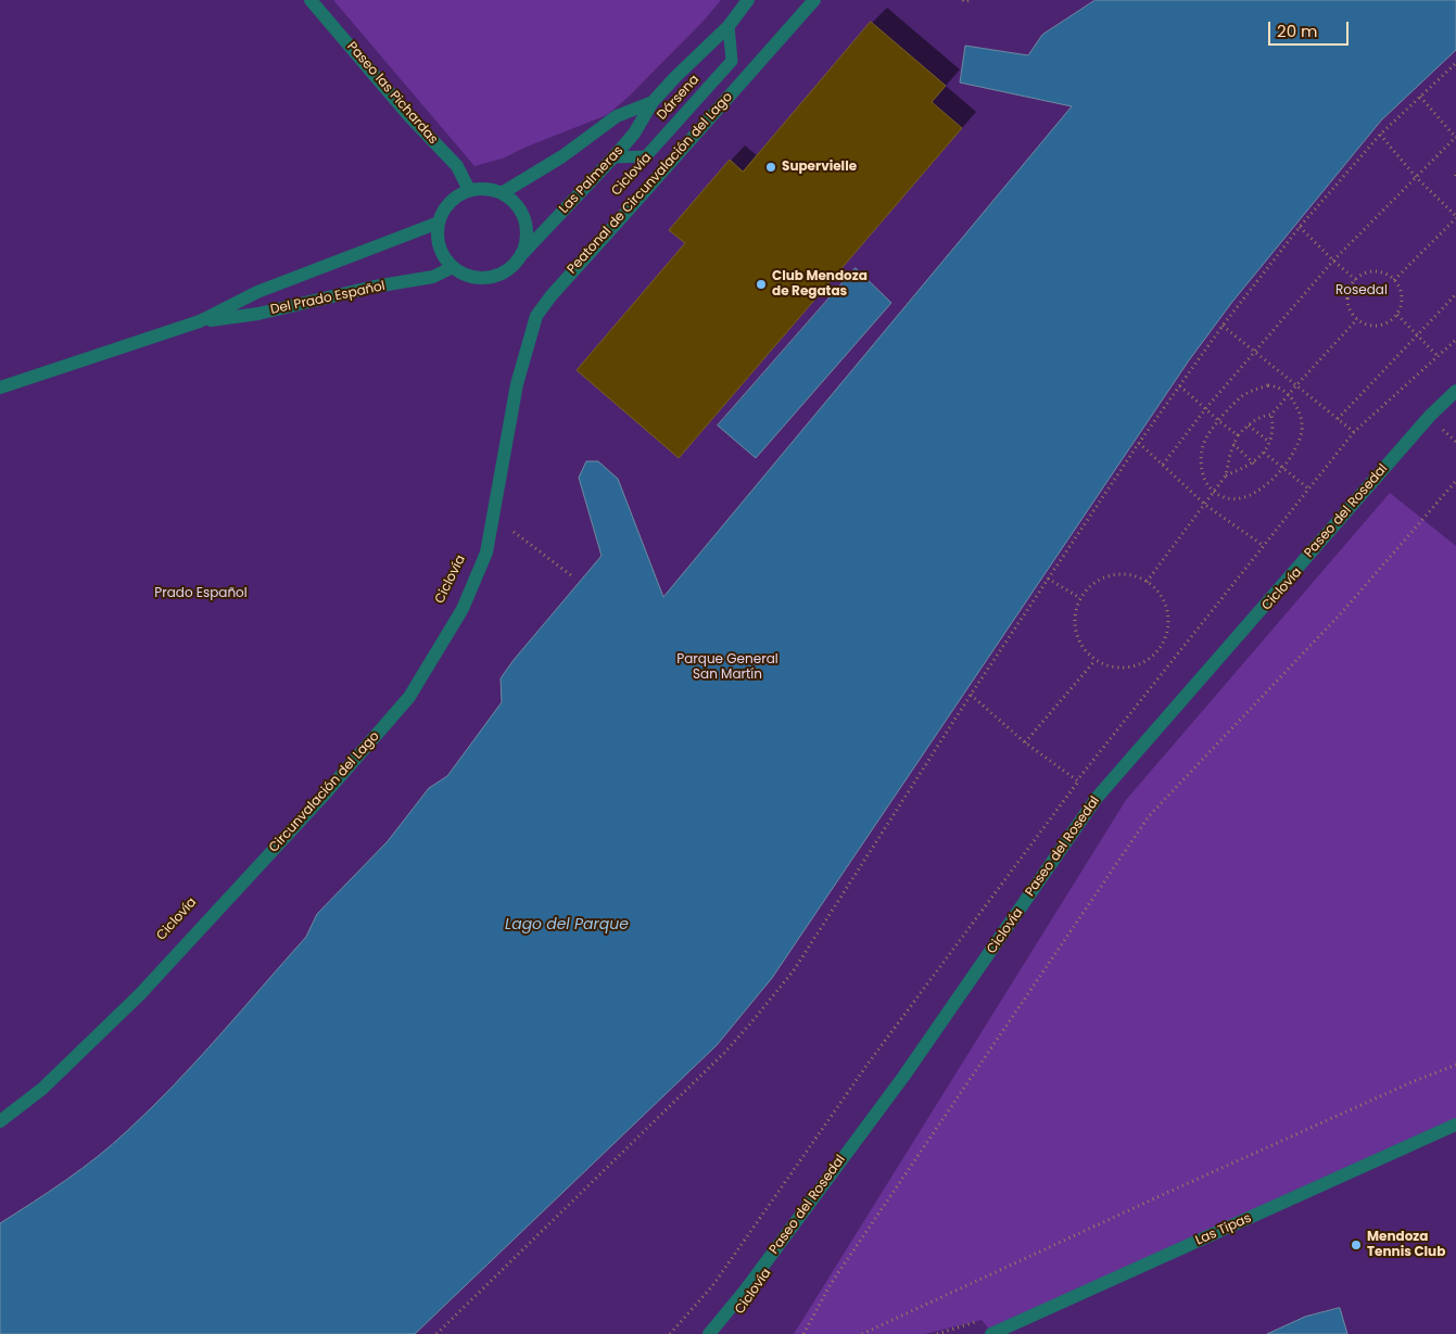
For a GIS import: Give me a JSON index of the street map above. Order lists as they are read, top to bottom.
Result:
{
  "streets": {
    "street": [
      "Paseo las Pichardas",
      "Las Palmeras",
      "Peatonal de Circunvalación del Lago",
      "Del Prado Español",
      "Paseo del Rosedal",
      "Circunvalación del Lago",
      "Las Tipas"
    ],
    "lane": ["Dársena"]
  },
  "crossings": [
    ["Paseo las Pichardas", "Las Palmeras"],
    ["Paseo las Pichardas", "Del Prado Español"],
    ["Dársena", "Las Palmeras"],
    ["Las Palmeras", "Del Prado Español"],
    ["Peatonal de Circunvalación del Lago", "Circunvalación del Lago"]
  ],
  "water": ["Lago del Parque"],
  "parks": ["Rosedal", "Prado Español", "Parque General San Martín"],
  "places": ["Supervielle", "Club Mendoza de Regatas", "Mendoza Tennis Club"],
  "scale_bar": "20 m"
}
